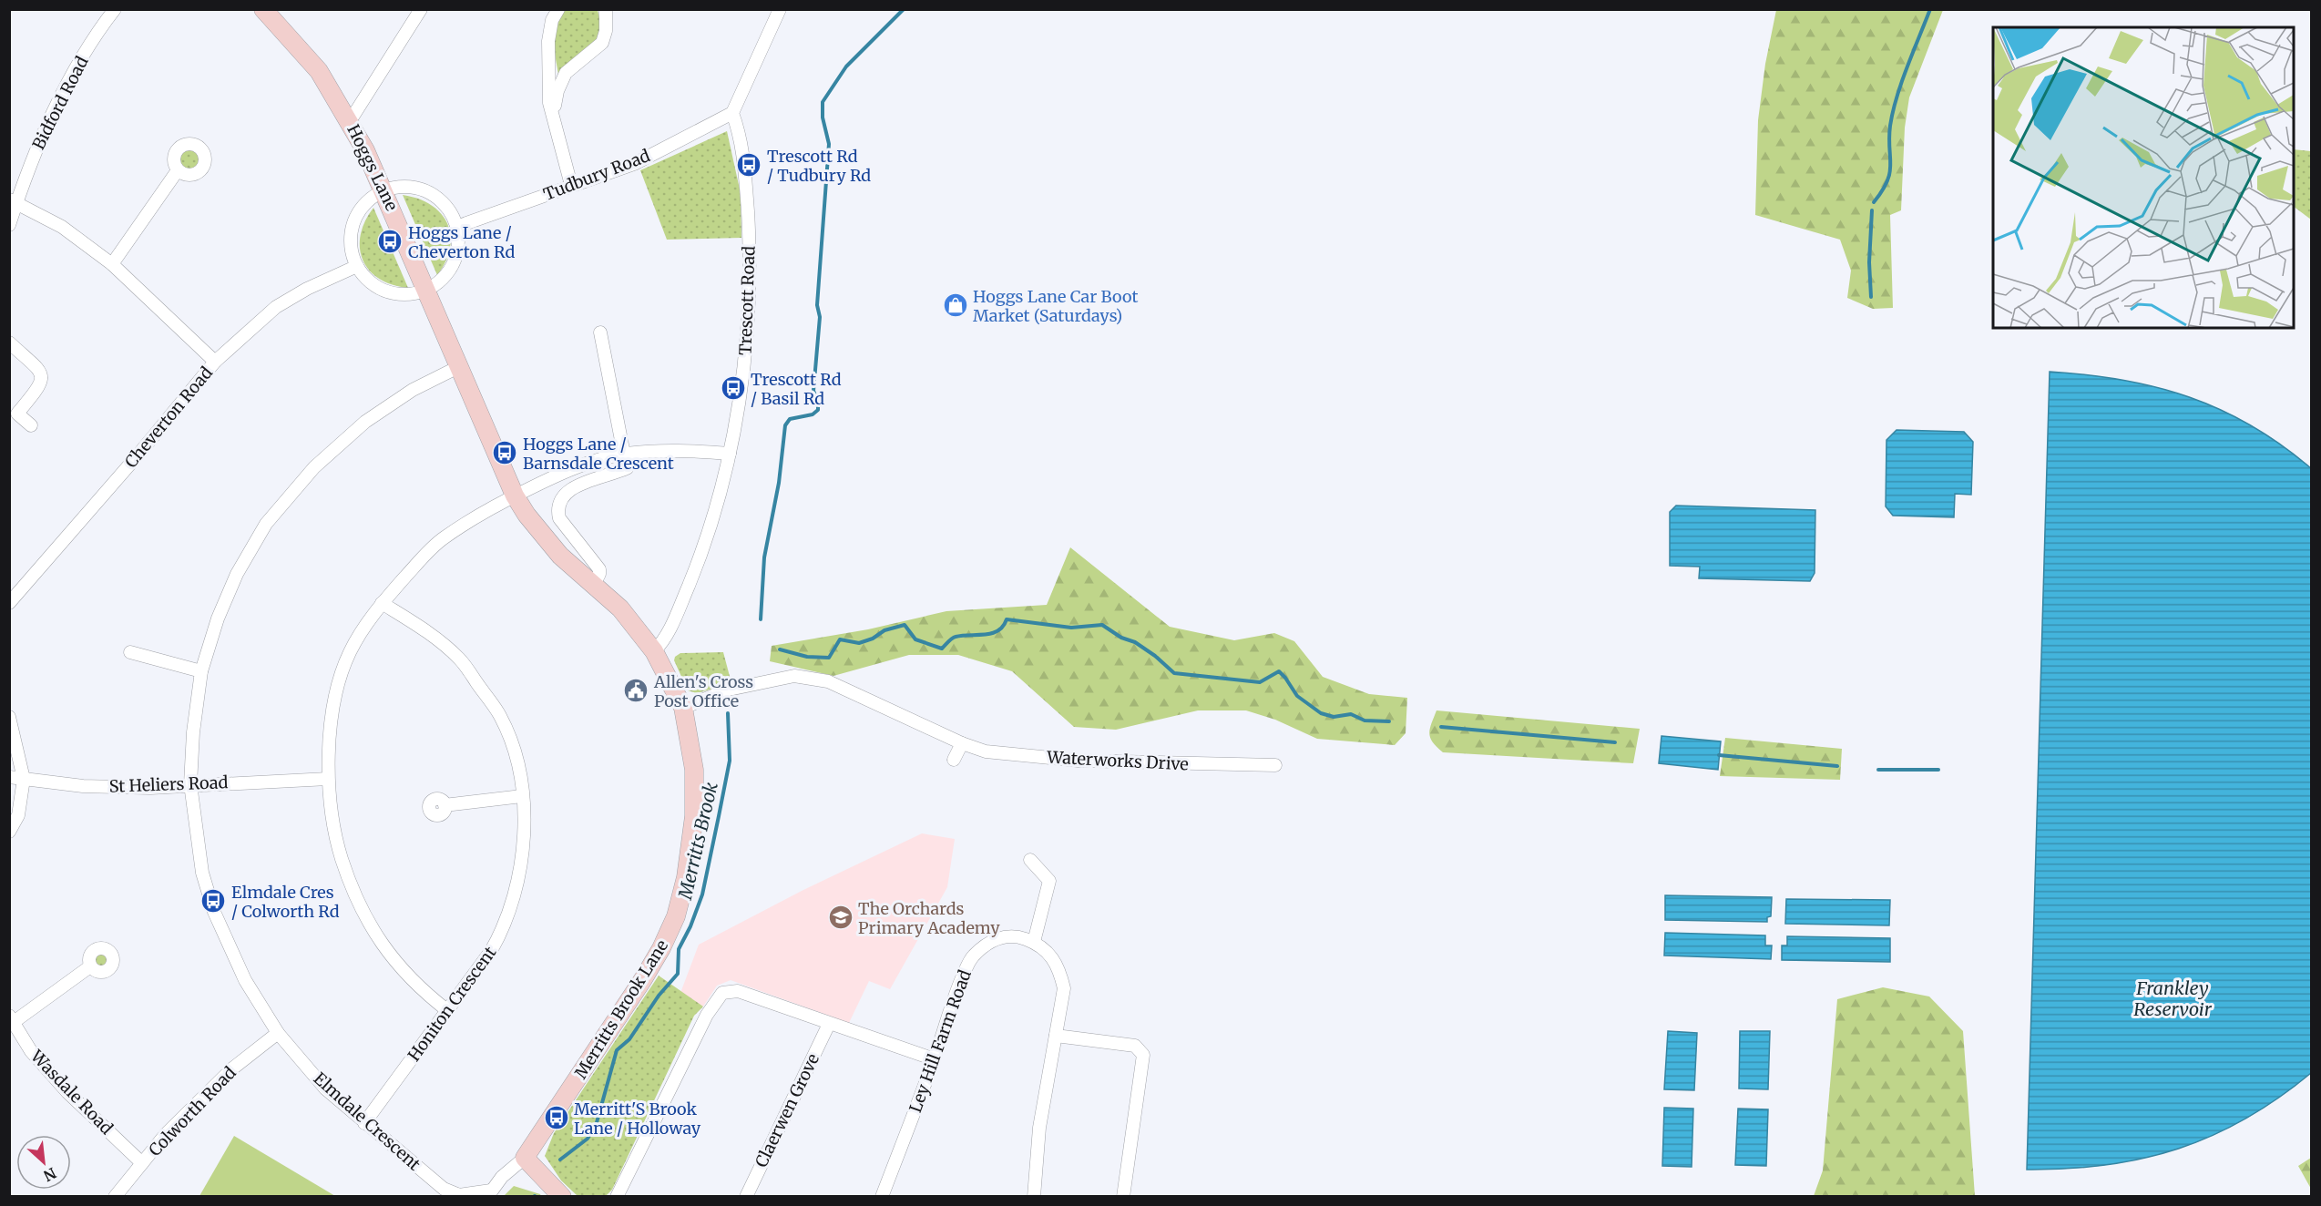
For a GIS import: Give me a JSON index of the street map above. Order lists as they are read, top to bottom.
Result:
{
  "streets": {
    "street": [
      "Bidford Road",
      "Hoggs Lane",
      "Tudbury Road",
      "Trescott Road",
      "Cheverton Road",
      "Waterworks Drive",
      "St Heliers Road",
      "Honiton Crescent",
      "Merritts Brook Lane",
      "Ley Hill Farm Road",
      "Wasdale Road",
      "Claerwen Grove",
      "Colworth Road",
      "Elmdale Crescent"
    ]
  },
  "crossings": [
    ["Hoggs Lane", "Merritts Brook Lane"],
    ["Hoggs Lane", "Elmdale Crescent"],
    ["Tudbury Road", "Trescott Road"],
    ["Trescott Road", "Merritts Brook Lane"],
    ["Waterworks Drive", "Merritts Brook Lane"],
    ["St Heliers Road", "Elmdale Crescent"],
    ["Honiton Crescent", "Elmdale Crescent"],
    ["Merritts Brook Lane", "Elmdale Crescent"],
    ["Wasdale Road", "Colworth Road"],
    ["Colworth Road", "Elmdale Crescent"]
  ],
  "water": ["Merritts Brook", "Frankley Reservoir"],
  "places": {
    "bus stop": [
      "Trescott Rd / Tudbury Rd",
      "Hoggs Lane / Cheverton Rd",
      "Trescott Rd / Basil Rd",
      "Hoggs Lane / Barnsdale Crescent",
      "Elmdale Cres / Colworth Rd",
      "Merritt'S Brook Lane / Holloway"
    ],
    "shop": ["Hoggs Lane Car Boot Market (Saturdays)"],
    "public building": ["Allen's Cross Post Office"],
    "school or university": ["The Orchards Primary Academy"]
  },
  "north": "bottom right"
}
